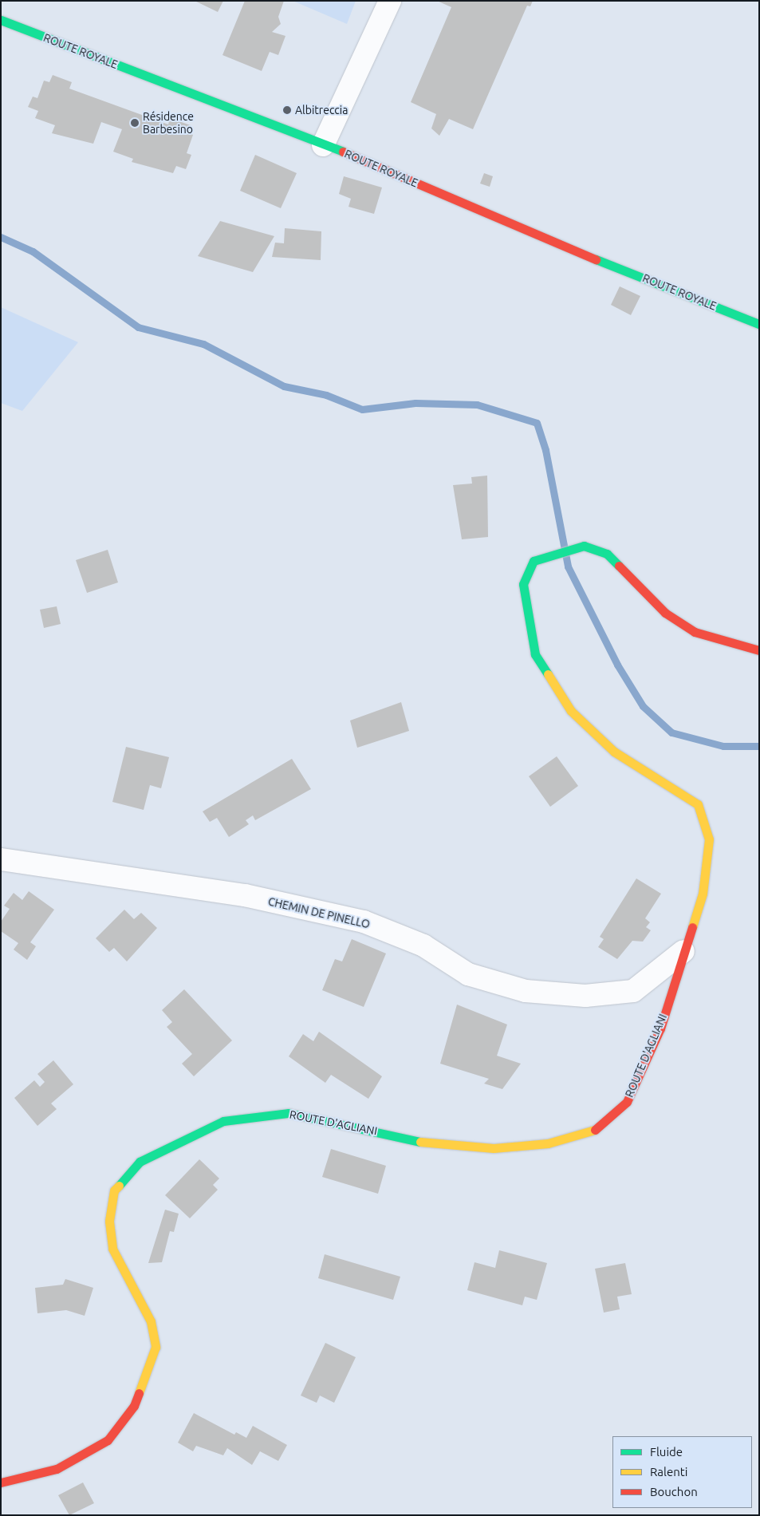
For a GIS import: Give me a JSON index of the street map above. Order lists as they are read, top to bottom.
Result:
{
  "streets": {
    "street": ["ROUTE ROYALE", "CHEMIN DE PINELLO", "ROUTE D'AGLIANI"]
  },
  "crossings": [
    ["CHEMIN DE PINELLO", "ROUTE D'AGLIANI"]
  ],
  "places": ["Albitreccia", "Résidence Barbesino"],
  "legend": ["Fluide", "Ralenti", "Bouchon"]
}
